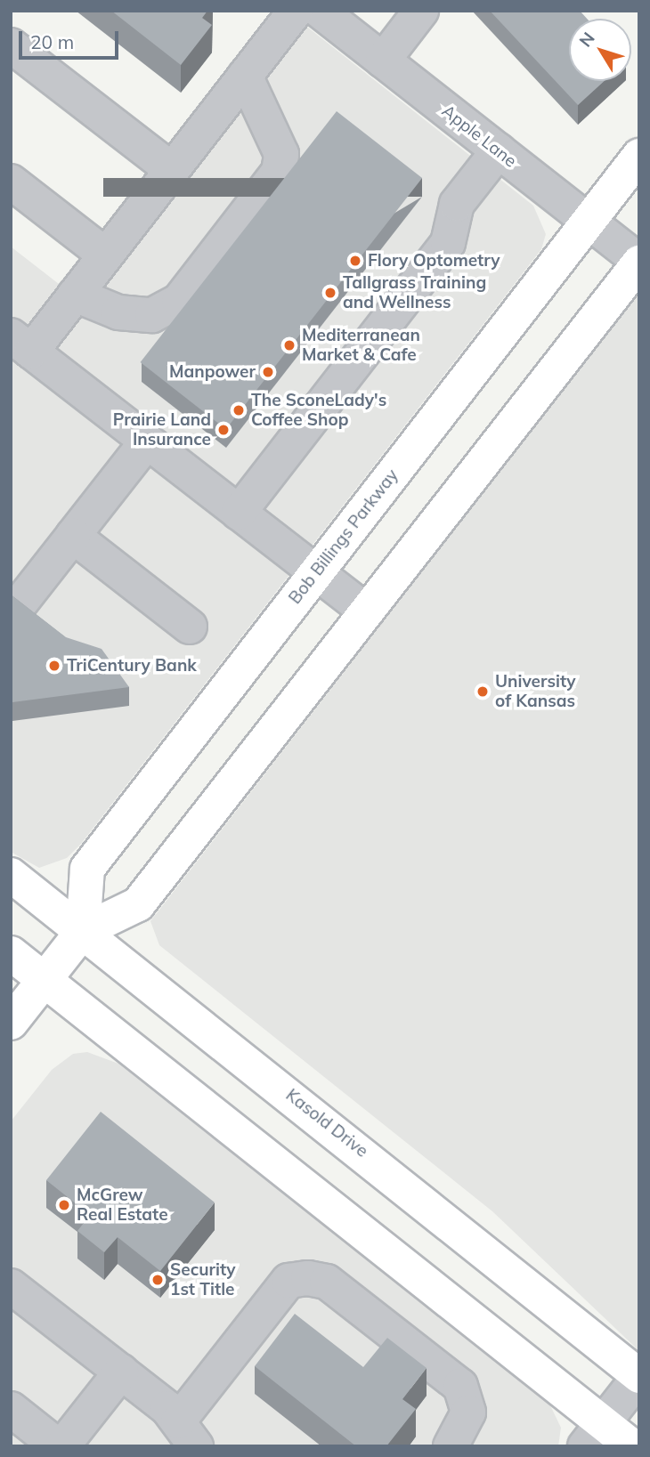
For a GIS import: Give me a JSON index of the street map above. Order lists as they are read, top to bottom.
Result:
{
  "streets": {
    "main road": ["Bob Billings Parkway", "Kasold Drive"],
    "street": ["Apple Lane"]
  },
  "crossings": [
    ["Apple Lane", "Bob Billings Parkway"],
    ["Bob Billings Parkway", "Kasold Drive"]
  ],
  "places": [
    "Flory Optometry",
    "Tallgrass Training and Wellness",
    "Mediterranean Market & Cafe",
    "Manpower",
    "The SconeLady's Coffee Shop",
    "Prairie Land Insurance",
    "TriCentury Bank",
    "University of Kansas",
    "McGrew Real Estate",
    "Security 1st Title"
  ],
  "scale_bar": "20 m",
  "north": "top left"
}
